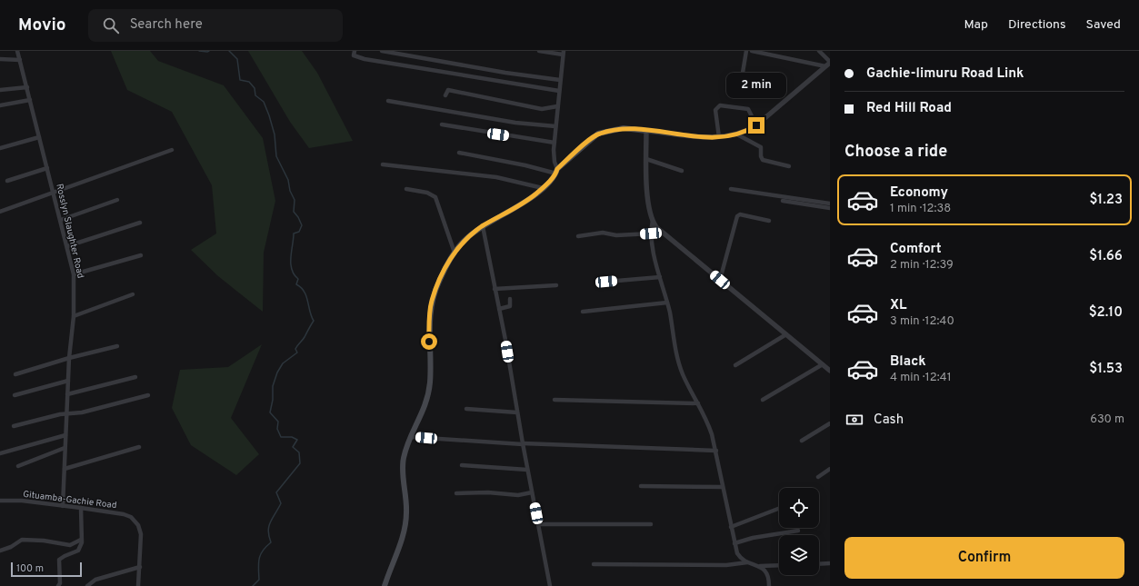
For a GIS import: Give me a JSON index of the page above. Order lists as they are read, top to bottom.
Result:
{
  "streets": {
    "street": ["Rosslyn Slaughter Road", "Gituamba-Gachie Road"]
  },
  "crossings": [
    ["Rosslyn Slaughter Road", "Gituamba-Gachie Road"]
  ],
  "scale_bar": "100 m",
  "page": {
    "header": "Movio",
    "search": "Search here",
    "nav": ["Map", "Directions", "Saved"],
    "banner": ["Gachie-limuru Road Link", "Red Hill Road"],
    "bubble": "2 min",
    "heading": "Choose a ride",
    "list": [
      {
        "name": "Economy",
        "note": "1 min · 12:38",
        "value": "$1.23"
      },
      {
        "name": "Comfort",
        "note": "2 min · 12:39",
        "value": "$1.66"
      },
      {
        "name": "XL",
        "note": "3 min · 12:40",
        "value": "$2.10"
      },
      {
        "name": "Black",
        "note": "4 min · 12:41",
        "value": "$1.53"
      }
    ],
    "pay": ["Cash", "630 m"],
    "buttons": "Confirm",
    "scale": "100 m"
  }
}
